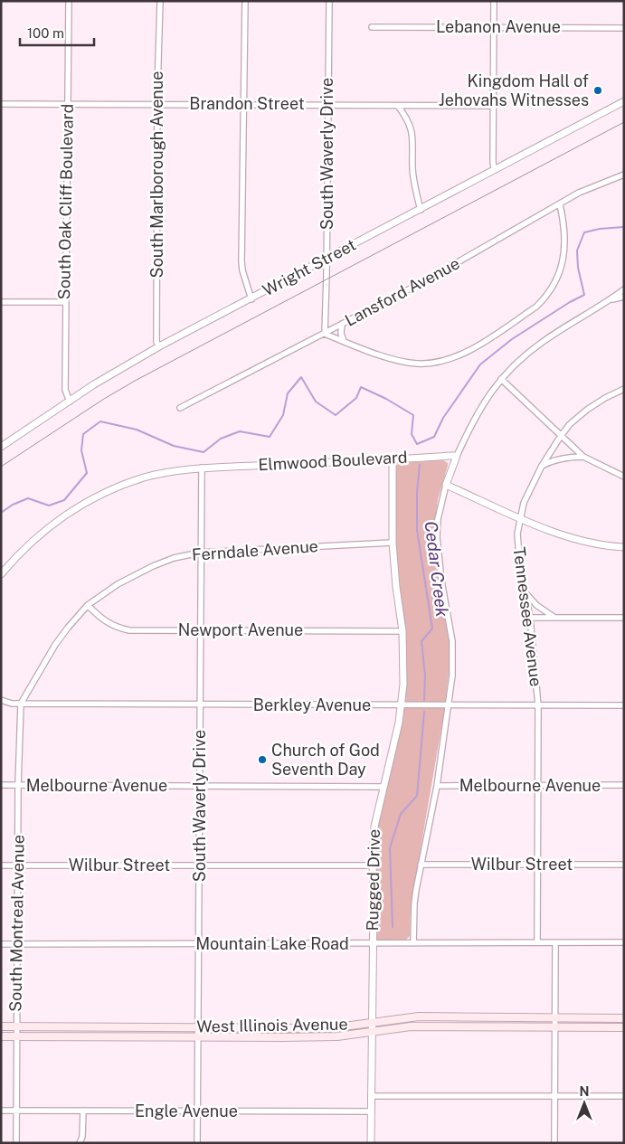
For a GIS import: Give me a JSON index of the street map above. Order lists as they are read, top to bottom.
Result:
{
  "streets": {
    "main road": ["West Illinois Avenue"],
    "street": [
      "Lebanon Avenue",
      "Brandon Street",
      "South Waverly Drive",
      "South Marlborough Avenue",
      "South Oak Cliff Boulevard",
      "Wright Street",
      "Lansford Avenue",
      "Elmwood Boulevard",
      "Ferndale Avenue",
      "Tennessee Avenue",
      "Newport Avenue",
      "Berkley Avenue",
      "Melbourne Avenue",
      "Wilbur Street",
      "Rugged Drive",
      "South Montreal Avenue",
      "Mountain Lake Road",
      "Engle Avenue"
    ]
  },
  "crossings": [
    ["Brandon Street", "South Waverly Drive"],
    ["Brandon Street", "South Marlborough Avenue"],
    ["Brandon Street", "South Oak Cliff Boulevard"],
    ["South Waverly Drive", "Wright Street"],
    ["South Waverly Drive", "Lansford Avenue"],
    ["South Waverly Drive", "Elmwood Boulevard"],
    ["South Waverly Drive", "Ferndale Avenue"],
    ["South Waverly Drive", "Newport Avenue"],
    ["South Waverly Drive", "Berkley Avenue"],
    ["South Waverly Drive", "Melbourne Avenue"],
    ["South Waverly Drive", "Wilbur Street"],
    ["South Waverly Drive", "Mountain Lake Road"],
    ["South Waverly Drive", "West Illinois Avenue"],
    ["South Waverly Drive", "Engle Avenue"],
    ["South Marlborough Avenue", "Wright Street"],
    ["South Oak Cliff Boulevard", "Wright Street"],
    ["Elmwood Boulevard", "Rugged Drive"],
    ["Ferndale Avenue", "Newport Avenue"],
    ["Ferndale Avenue", "Berkley Avenue"],
    ["Ferndale Avenue", "Rugged Drive"],
    ["Ferndale Avenue", "South Montreal Avenue"],
    ["Tennessee Avenue", "Berkley Avenue"],
    ["Tennessee Avenue", "Melbourne Avenue"],
    ["Tennessee Avenue", "Wilbur Street"],
    ["Tennessee Avenue", "Mountain Lake Road"],
    ["Newport Avenue", "Rugged Drive"],
    ["Berkley Avenue", "Rugged Drive"],
    ["Berkley Avenue", "South Montreal Avenue"],
    ["Melbourne Avenue", "Rugged Drive"],
    ["Melbourne Avenue", "South Montreal Avenue"],
    ["Wilbur Street", "Rugged Drive"],
    ["Wilbur Street", "South Montreal Avenue"],
    ["Rugged Drive", "Mountain Lake Road"],
    ["Rugged Drive", "West Illinois Avenue"],
    ["Rugged Drive", "Engle Avenue"],
    ["South Montreal Avenue", "Mountain Lake Road"],
    ["South Montreal Avenue", "West Illinois Avenue"],
    ["South Montreal Avenue", "Engle Avenue"]
  ],
  "water": ["Cedar Creek"],
  "places": ["Kingdom Hall of Jehovahs Witnesses", "Church of God Seventh Day"],
  "scale_bar": "100 m",
  "north": "top"
}
